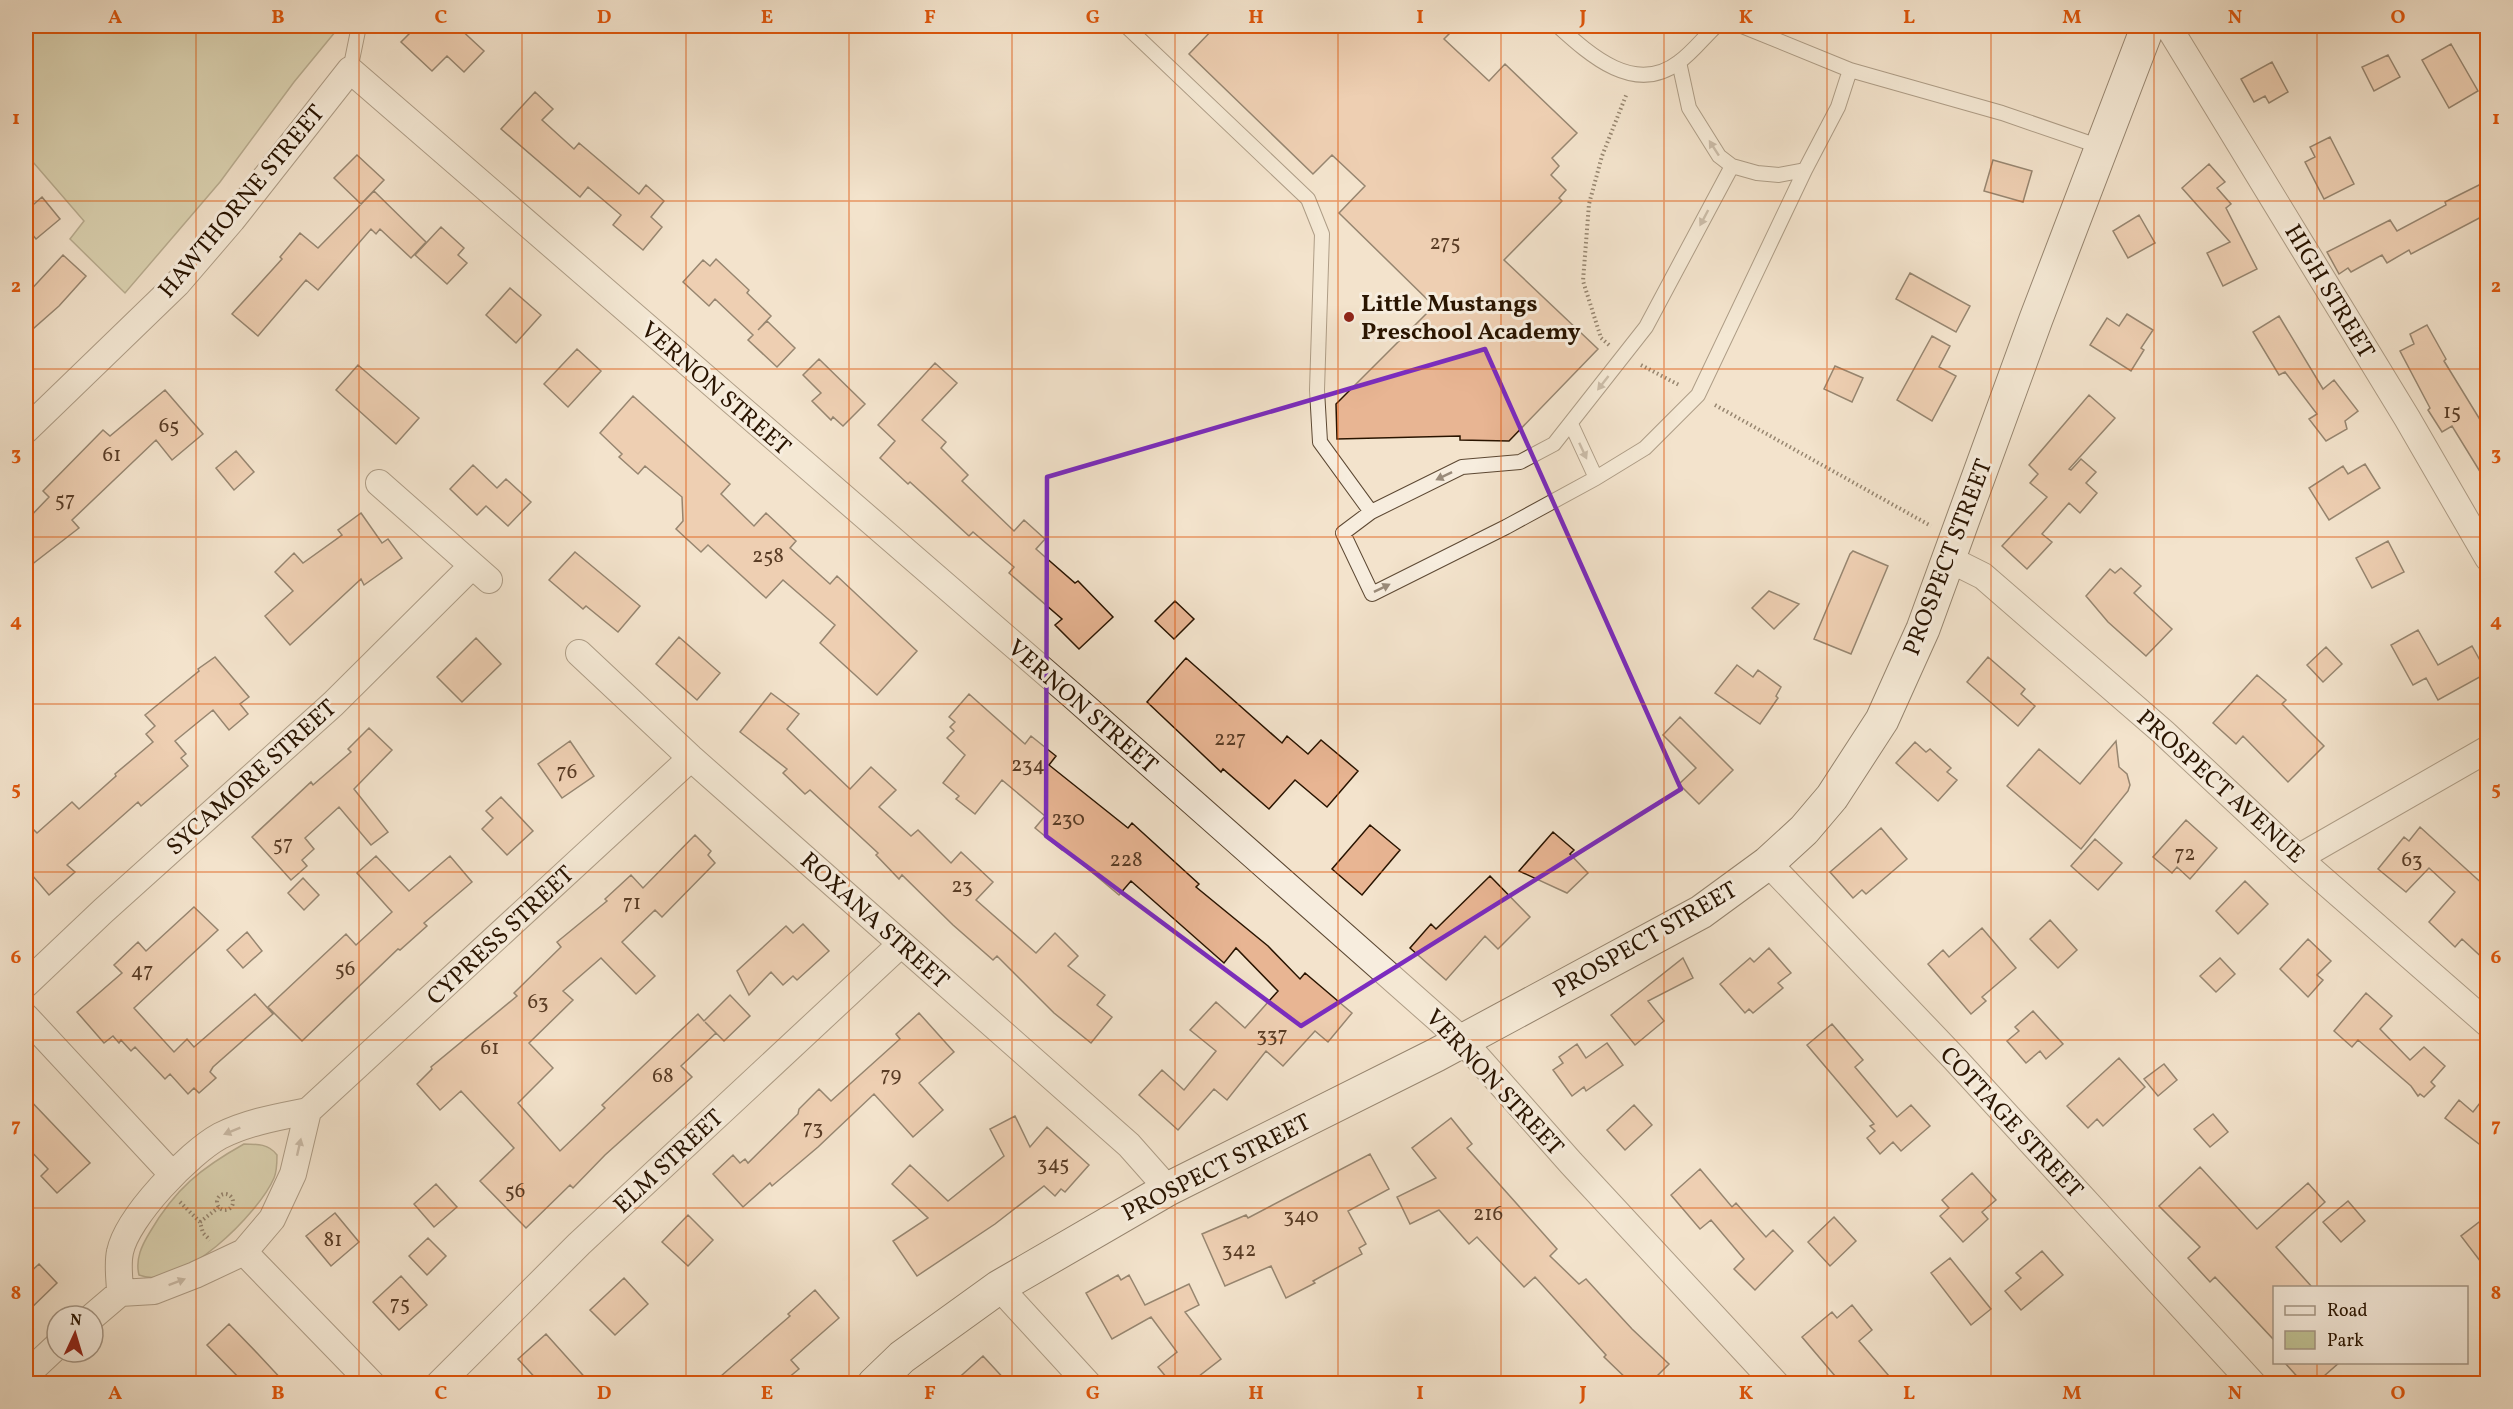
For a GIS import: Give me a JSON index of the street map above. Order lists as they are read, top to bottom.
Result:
{
  "streets": {
    "street": [
      "HAWTHORNE STREET",
      "HIGH STREET",
      "VERNON STREET",
      "PROSPECT STREET",
      "SYCAMORE STREET",
      "PROSPECT AVENUE",
      "ROXANA STREET",
      "CYPRESS STREET",
      "COTTAGE STREET",
      "ELM STREET"
    ]
  },
  "crossings": [
    ["HAWTHORNE STREET", "VERNON STREET"],
    ["VERNON STREET", "PROSPECT STREET"],
    ["PROSPECT STREET", "PROSPECT AVENUE"],
    ["PROSPECT STREET", "ROXANA STREET"],
    ["PROSPECT STREET", "COTTAGE STREET"],
    ["ROXANA STREET", "CYPRESS STREET"],
    ["ROXANA STREET", "ELM STREET"]
  ],
  "places": ["Little Mustangs Preschool Academy"],
  "house_numbers": [
    "275",
    "15",
    "65",
    "61",
    "57",
    "258",
    "227",
    "234",
    "76",
    "230",
    "57",
    "72",
    "228",
    "63",
    "23",
    "71",
    "56",
    "47",
    "63",
    "337",
    "61",
    "79",
    "68",
    "73",
    "345",
    "56",
    "216",
    "340",
    "81",
    "342",
    "75"
  ],
  "legend": ["Road", "Park"],
  "north": "top",
  "grid": {
    "columns": [
      "A",
      "B",
      "C",
      "D",
      "E",
      "F",
      "G",
      "H",
      "I",
      "J",
      "K",
      "L",
      "M",
      "N",
      "O"
    ],
    "rows": [
      "1",
      "2",
      "3",
      "4",
      "5",
      "6",
      "7",
      "8"
    ]
  }
}
